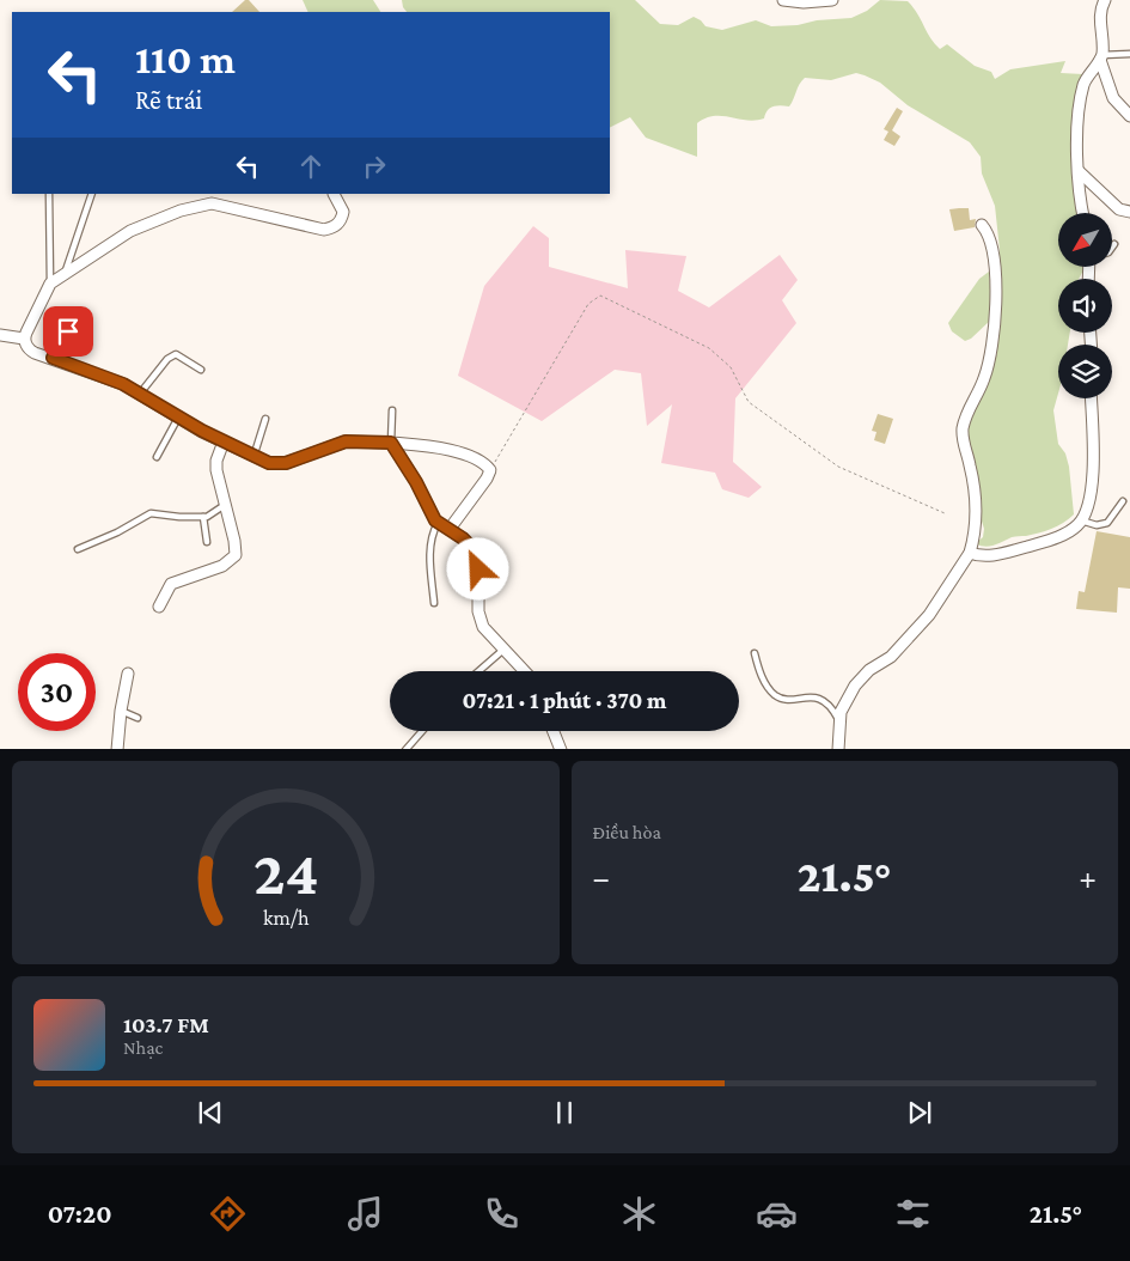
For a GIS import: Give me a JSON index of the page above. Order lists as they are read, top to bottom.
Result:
{
  "north": "bottom left",
  "page": {
    "turn": ["110 m", "Rẽ trái"],
    "limit": "30",
    "trip": "07:21 · 1 phút · 370 m",
    "tile": "Điều hòa",
    "heat": ["−", "21.5°", "+"],
    "song": ["103.7 FM", "Nhạc"],
    "tabs": ["07:20", "21.5°"],
    "gauge": ["24", "km/h"]
  }
}
